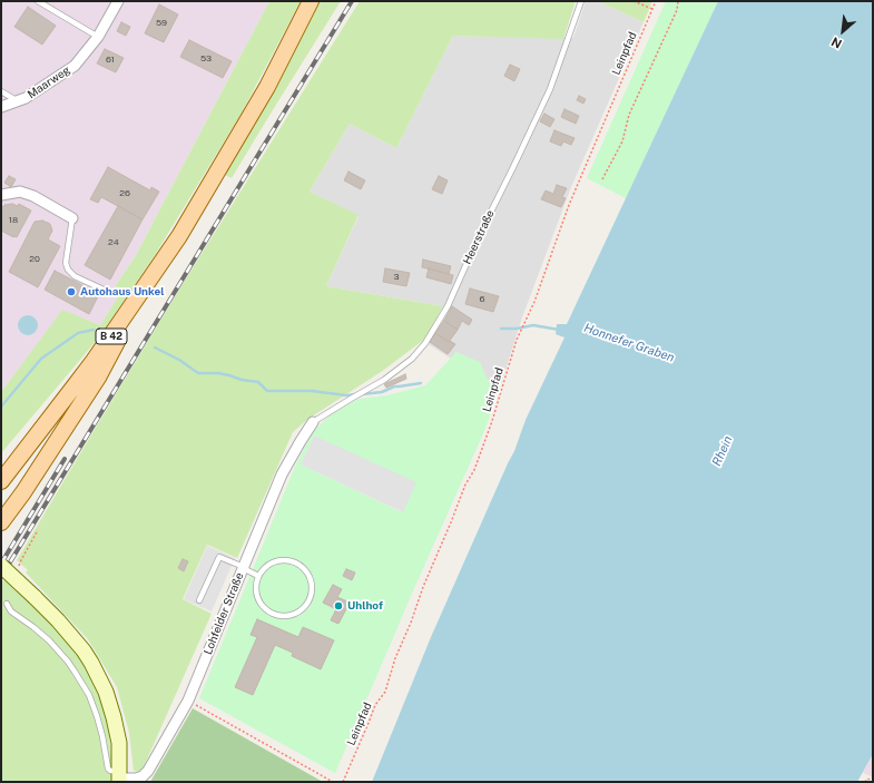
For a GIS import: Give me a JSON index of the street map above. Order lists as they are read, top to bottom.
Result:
{
  "streets": {
    "main road": ["B 42"],
    "street": ["Maarweg", "Lohfelder Straße"],
    "lane": ["Heerstraße"],
    "path": ["Leinpfad"]
  },
  "crossings": [
    ["Heerstraße", "Lohfelder Straße"]
  ],
  "water": ["Honnefer Graben", "Rhein"],
  "places": ["Autohaus Unkel", "Uhlhof"],
  "house_numbers": [
    "59",
    "53",
    "61",
    "26",
    "18",
    "24",
    "20",
    "3",
    "6"
  ],
  "north": "bottom left"
}
